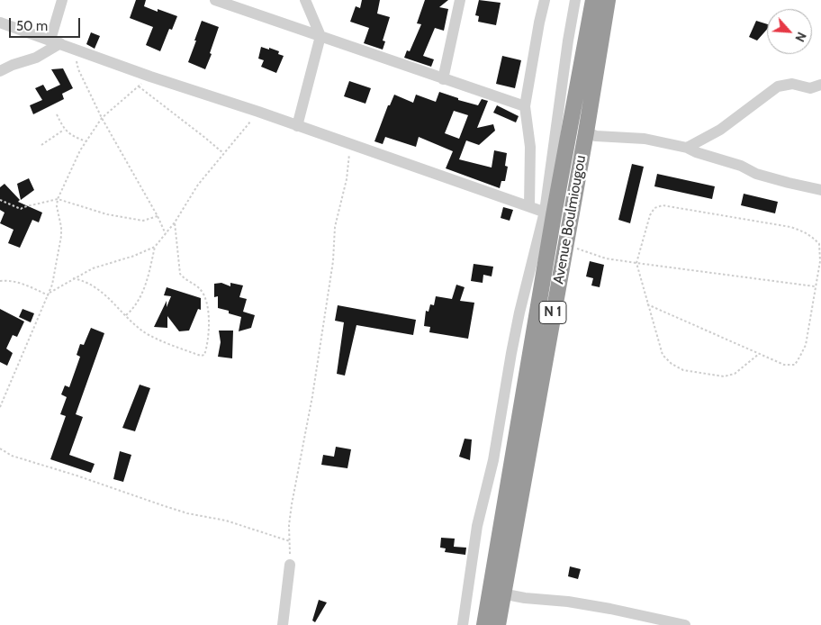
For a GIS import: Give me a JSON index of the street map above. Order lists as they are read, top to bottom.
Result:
{
  "streets": {
    "highway": ["Avenue Boulmiougou", "N 1"]
  },
  "scale_bar": "50 m",
  "north": "bottom right"
}
